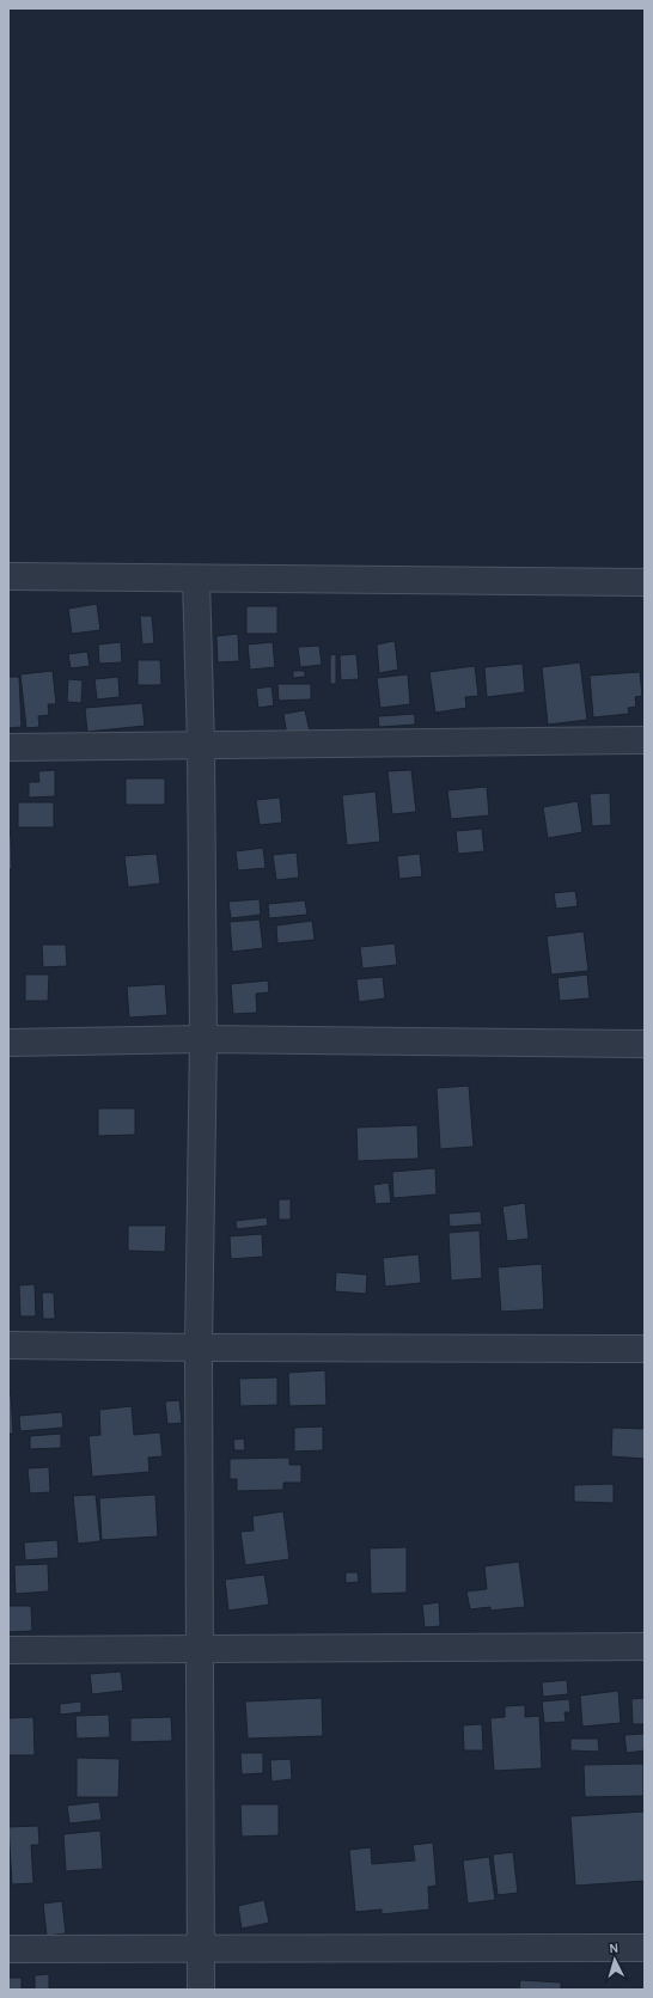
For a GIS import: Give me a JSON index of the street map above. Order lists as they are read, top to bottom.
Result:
{
  "north": "top"
}
